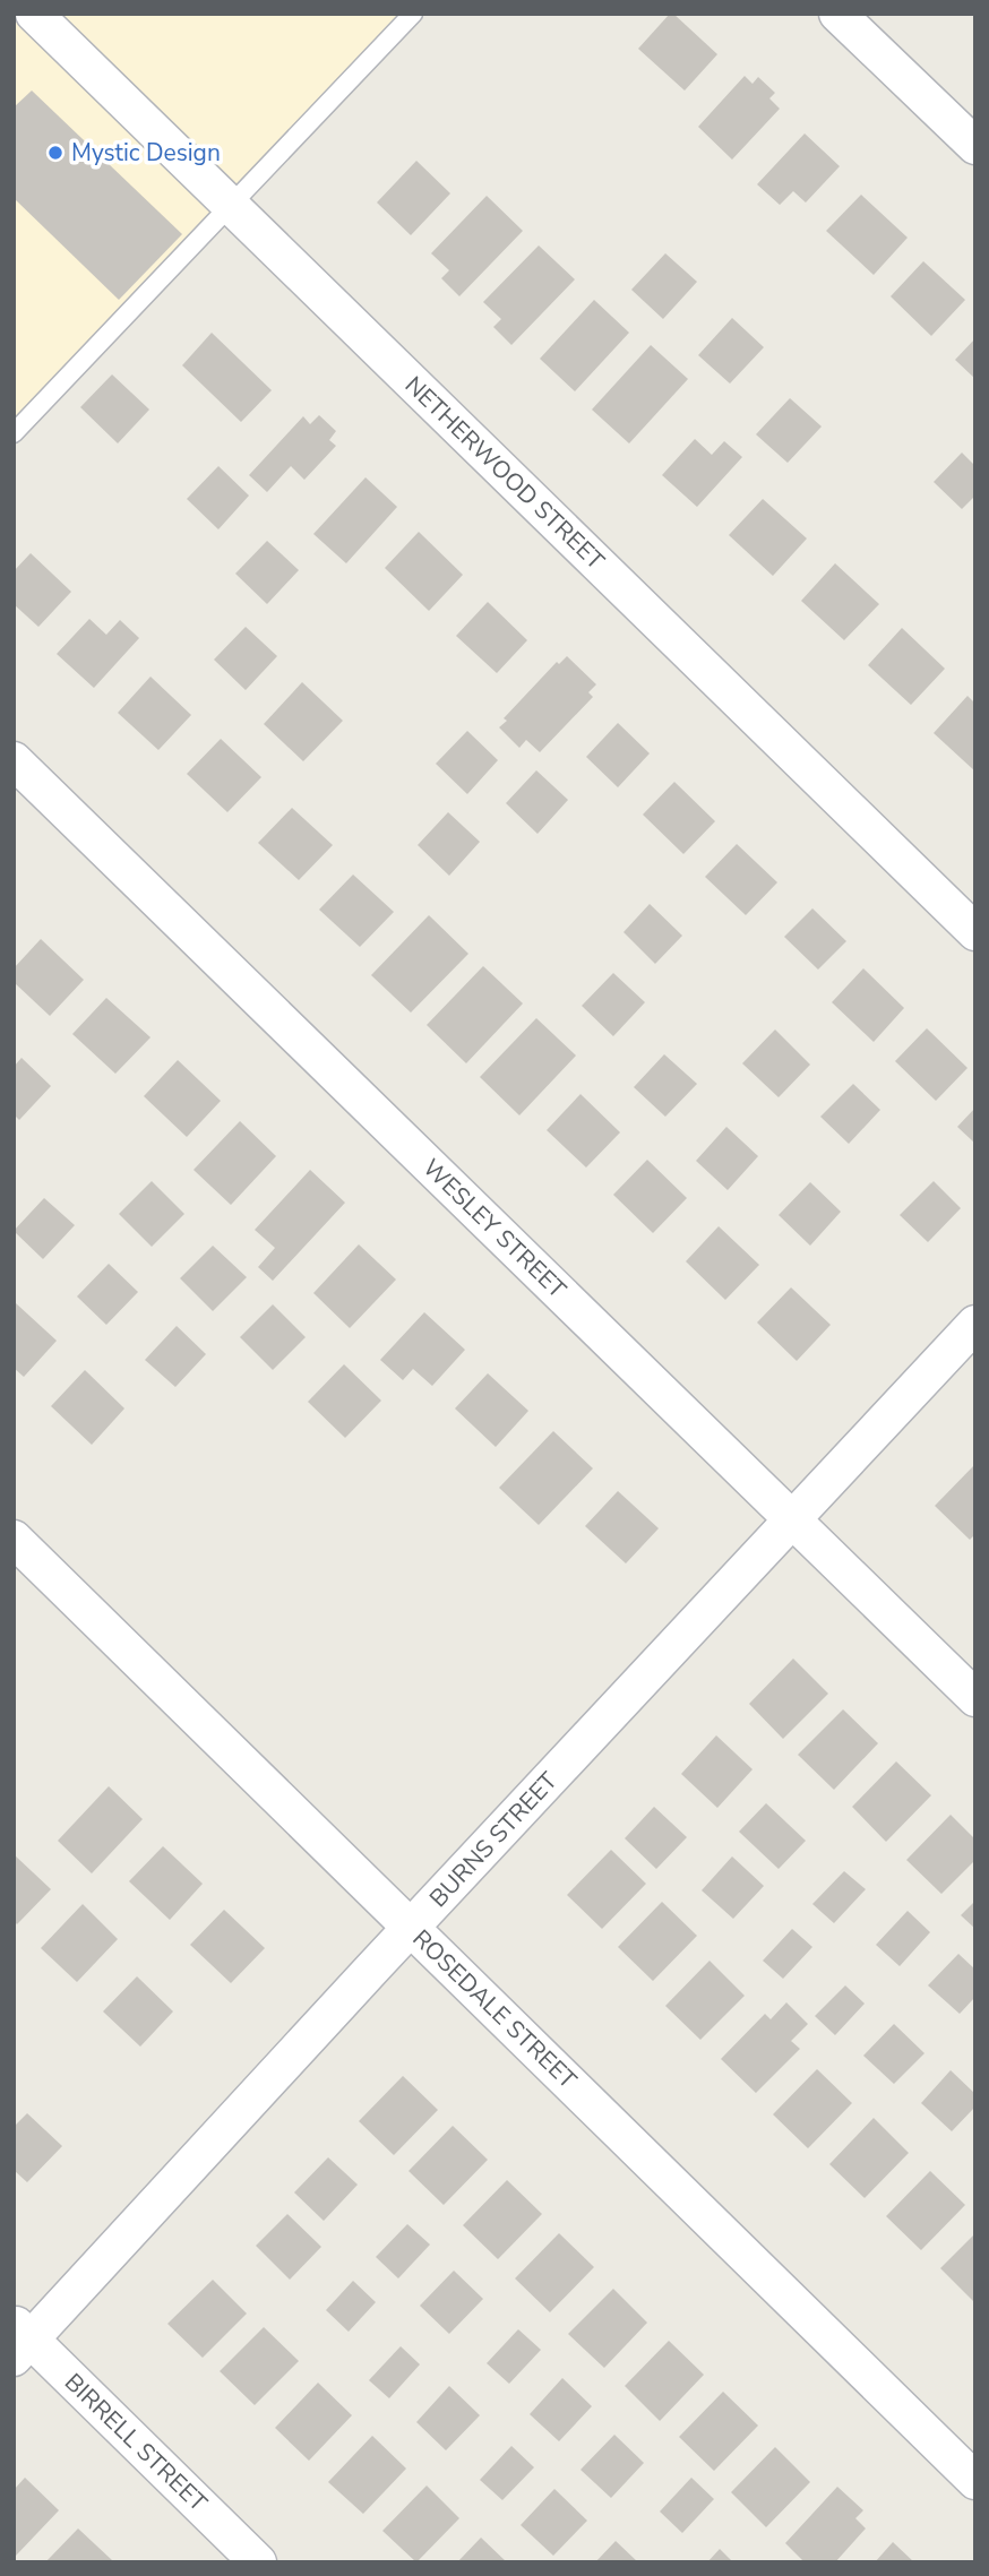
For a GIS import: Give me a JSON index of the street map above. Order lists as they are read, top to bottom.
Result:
{
  "streets": {
    "street": [
      "NETHERWOOD STREET",
      "WESLEY STREET",
      "BURNS STREET",
      "ROSEDALE STREET",
      "BIRRELL STREET"
    ]
  },
  "crossings": [
    ["WESLEY STREET", "BURNS STREET"],
    ["BURNS STREET", "ROSEDALE STREET"],
    ["BURNS STREET", "BIRRELL STREET"]
  ],
  "places": ["Mystic Design"]
}
